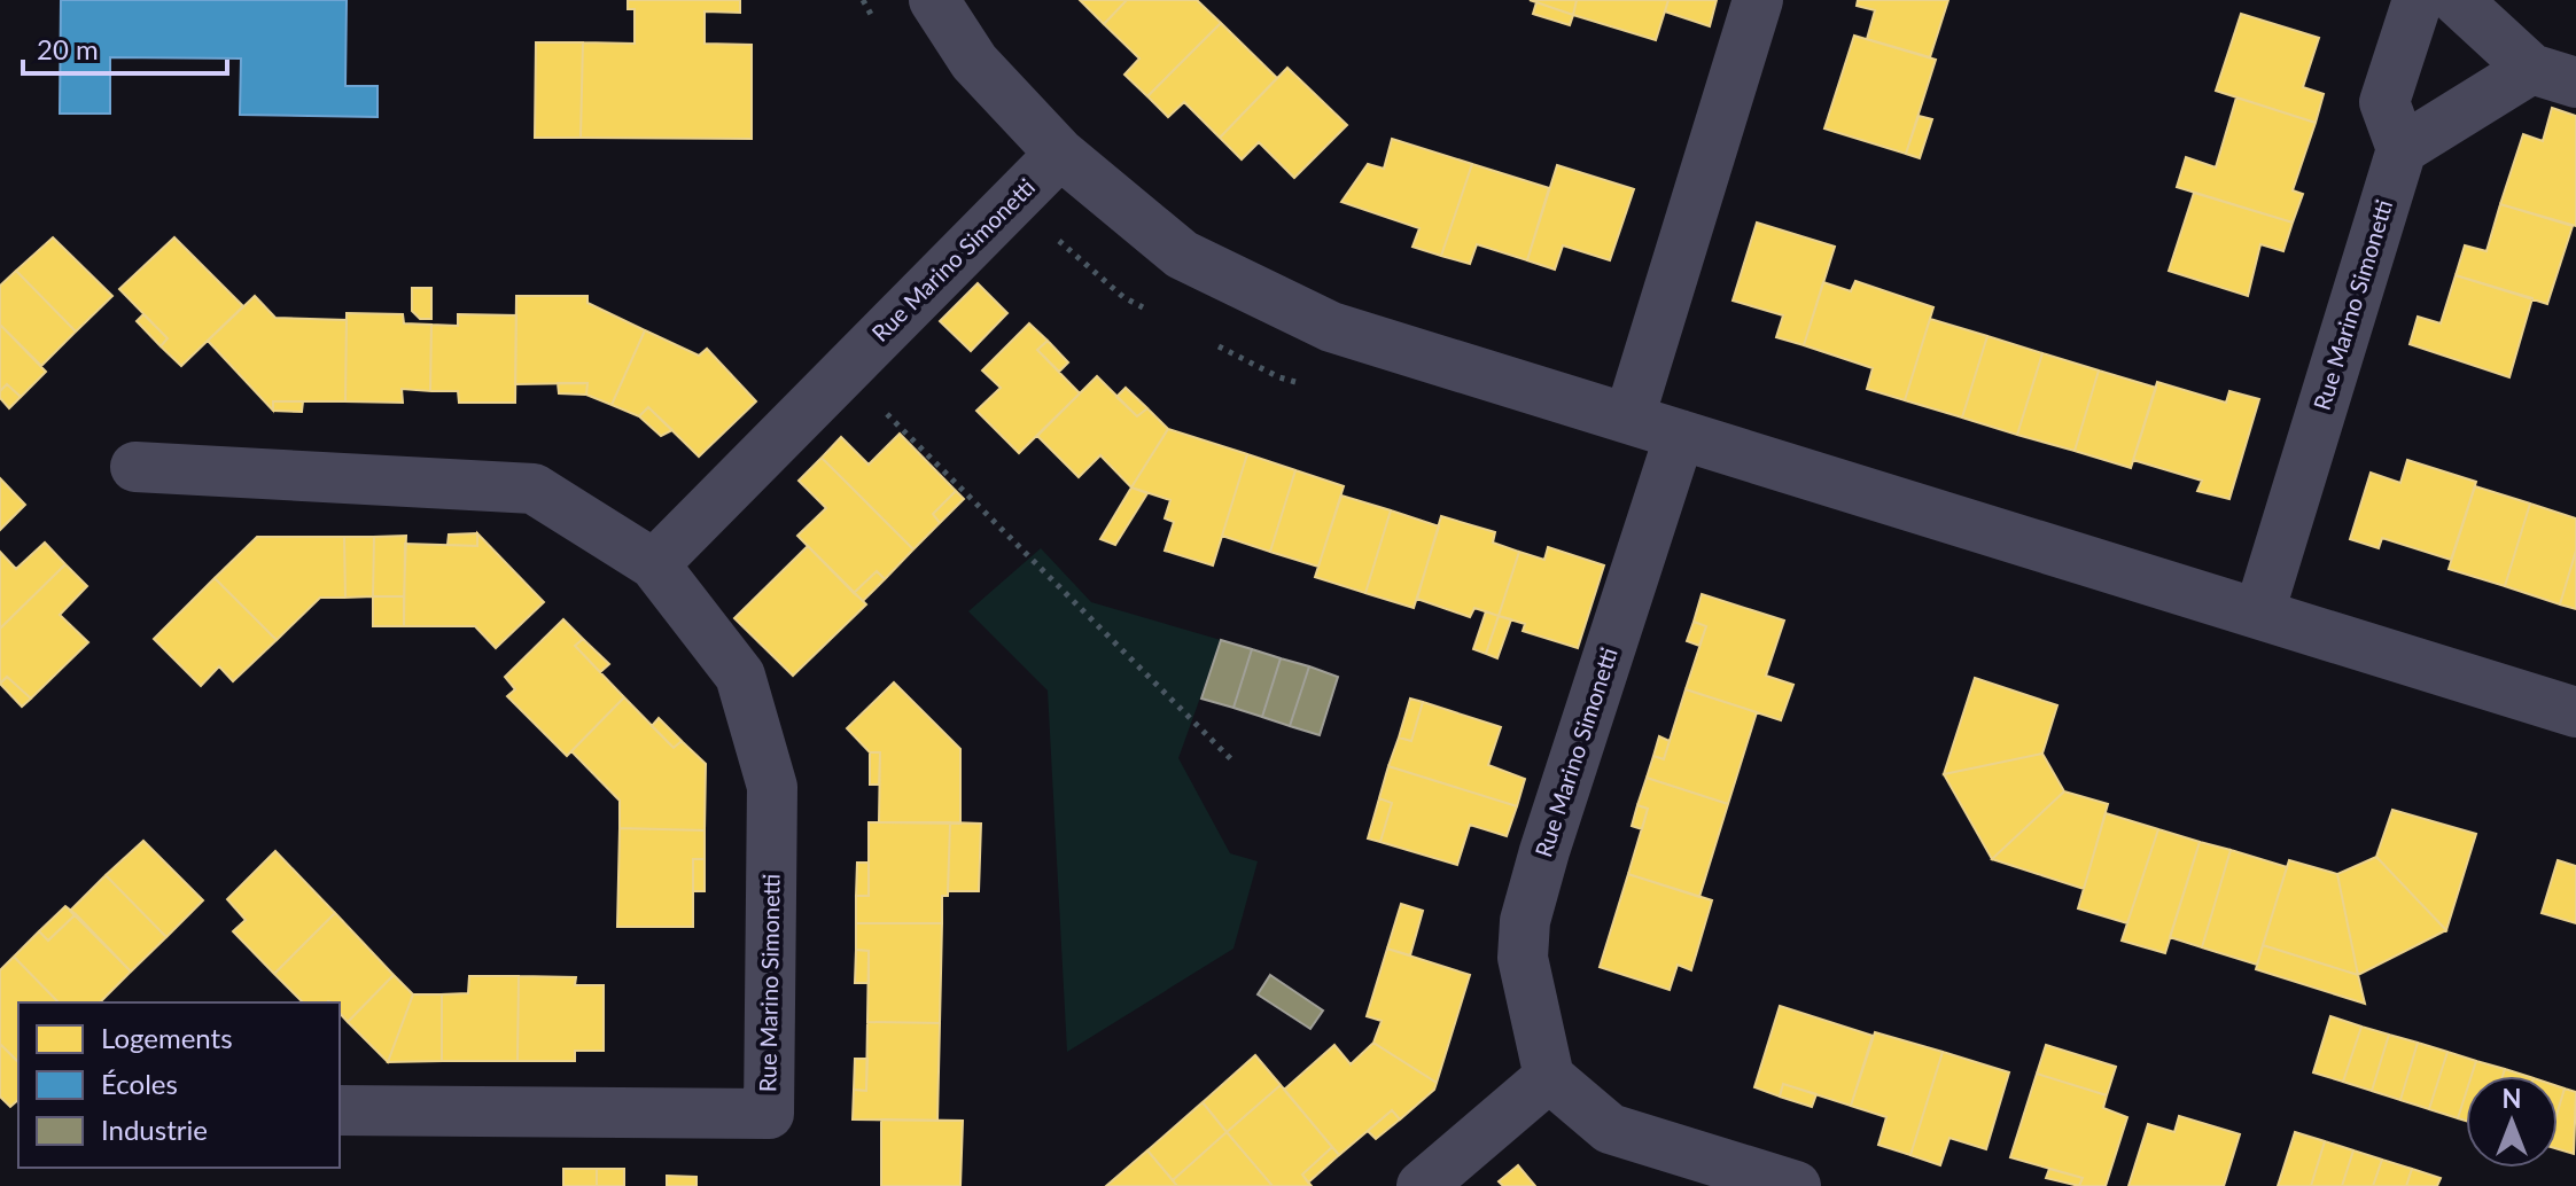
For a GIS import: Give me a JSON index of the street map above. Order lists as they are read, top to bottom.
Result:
{
  "streets": {
    "street": ["Rue Marino Simonetti"]
  },
  "legend": ["Logements", "Écoles", "Industrie"],
  "scale_bar": "20 m",
  "north": "top"
}
